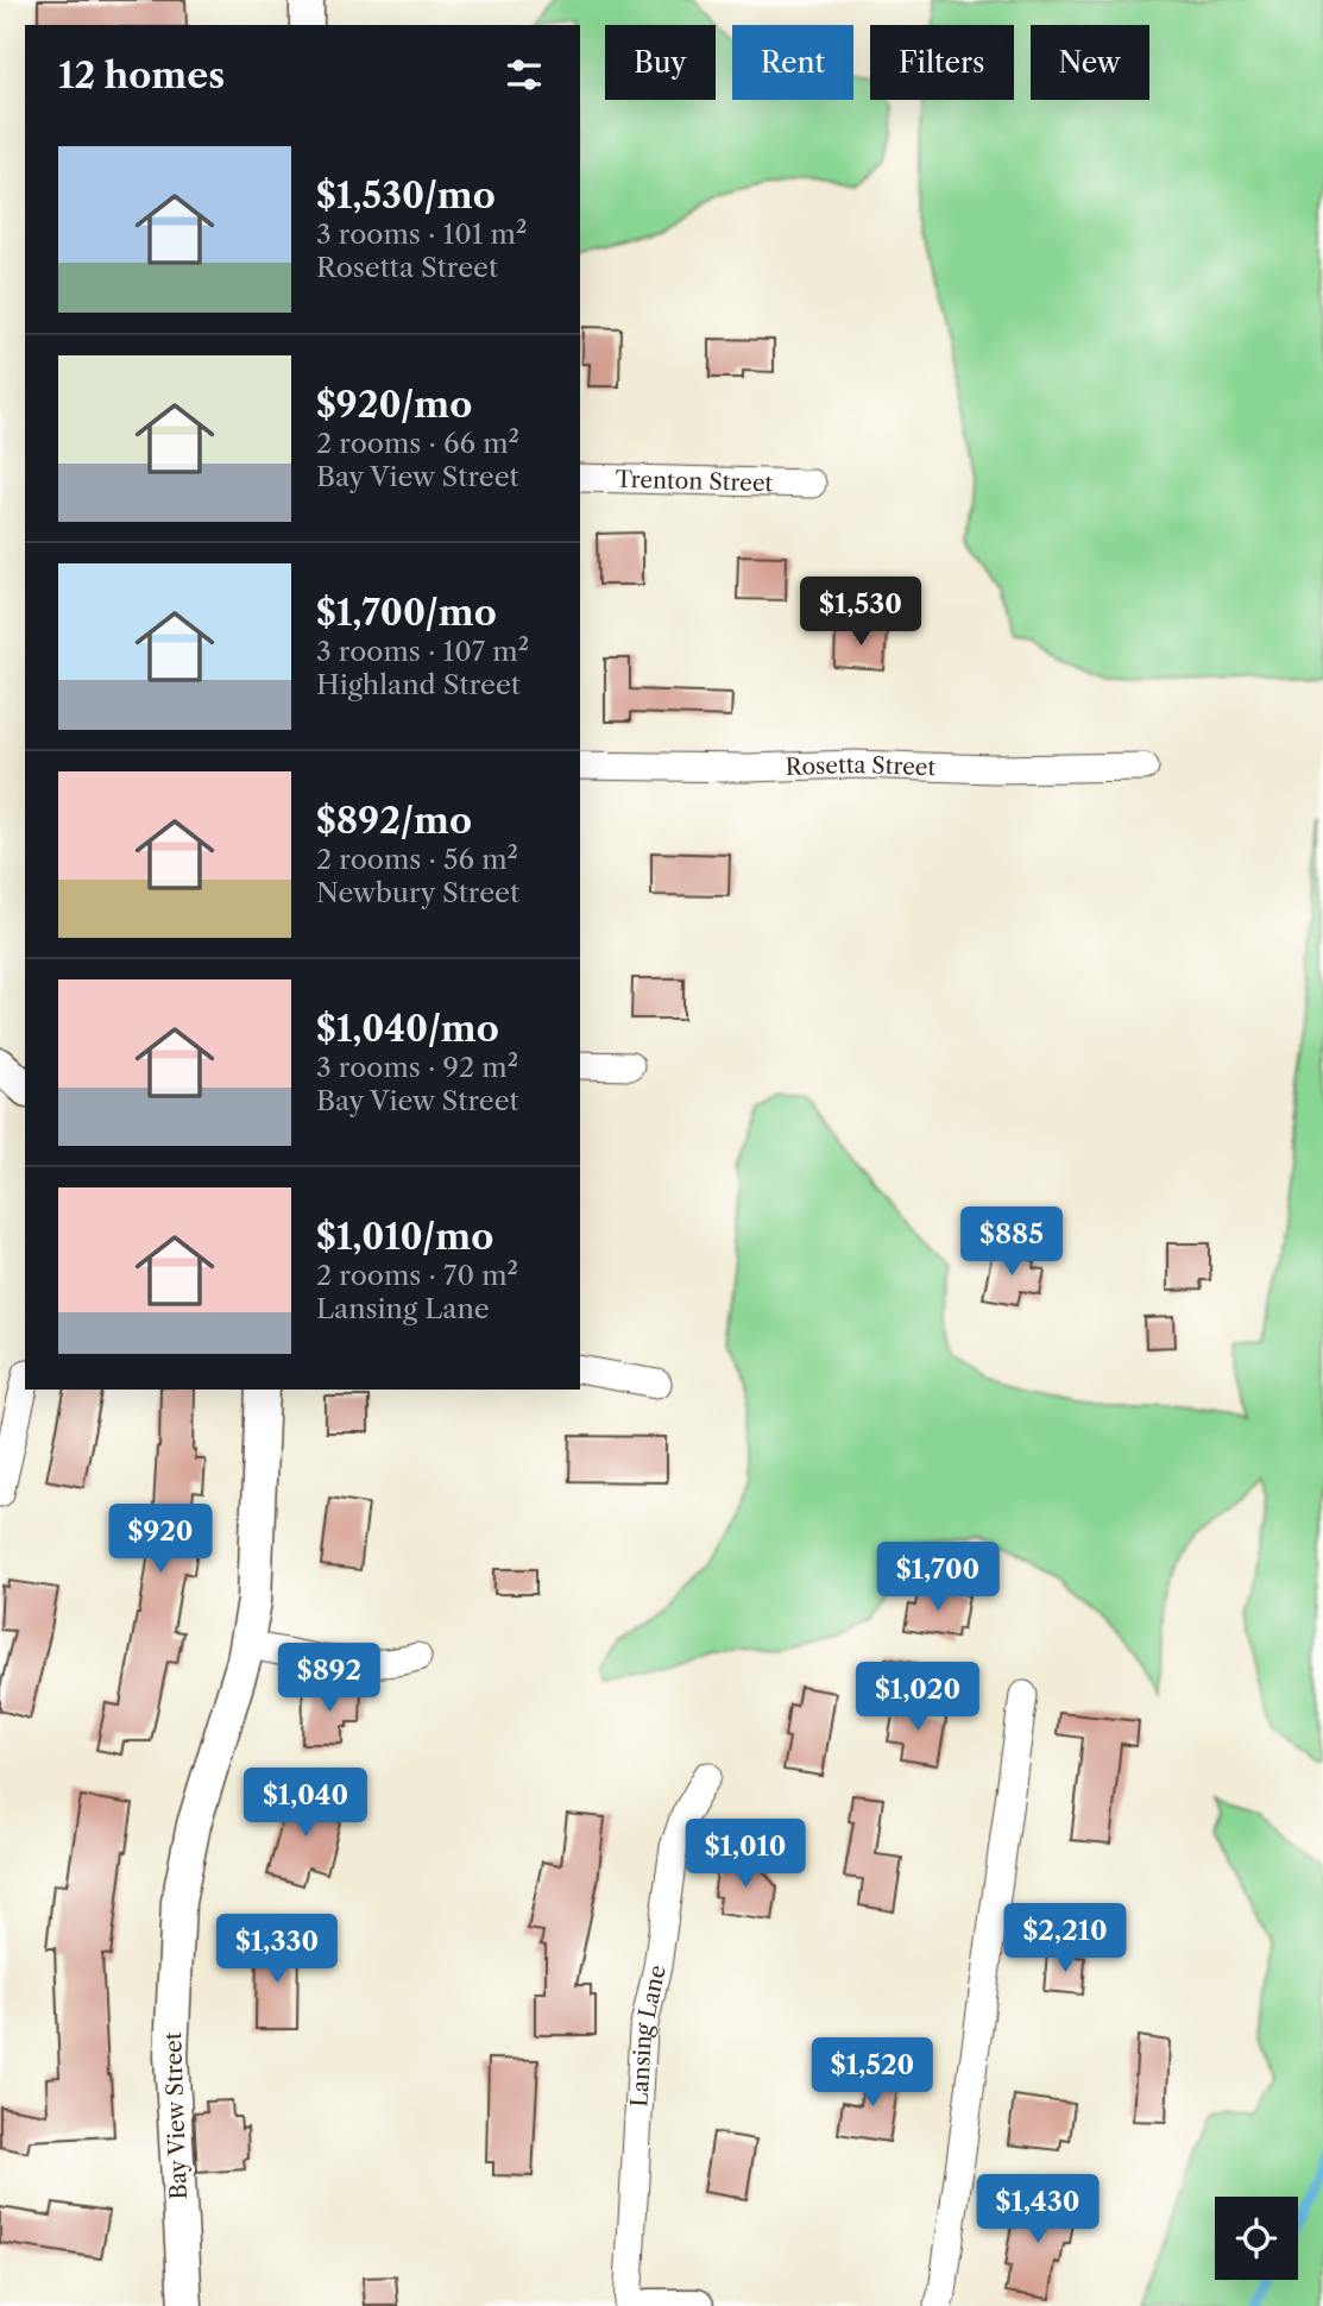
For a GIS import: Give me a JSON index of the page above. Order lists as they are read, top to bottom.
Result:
{
  "streets": {
    "street": [
      "Trenton Street",
      "Rosetta Street",
      "Lansing Lane",
      "Bay View Street"
    ]
  },
  "page": {
    "chip": [
      "Buy",
      "Rent",
      "Filters",
      "New"
    ],
    "heading": "12 homes",
    "list": [
      {
        "name": "$1,530/mo",
        "note": "3 rooms · 101 m² · Rosetta Street"
      },
      {
        "name": "$920/mo",
        "note": "2 rooms · 66 m² · Bay View Street"
      },
      {
        "name": "$1,700/mo",
        "note": "3 rooms · 107 m² · Highland Street"
      },
      {
        "name": "$892/mo",
        "note": "2 rooms · 56 m² · Newbury Street"
      },
      {
        "name": "$1,040/mo",
        "note": "3 rooms · 92 m² · Bay View Street"
      },
      {
        "name": "$1,010/mo",
        "note": "2 rooms · 70 m² · Lansing Lane"
      }
    ],
    "price": [
      "$1,530",
      "$885",
      "$920",
      "$1,700",
      "$892",
      "$1,020",
      "$1,040",
      "$1,010",
      "$2,210",
      "$1,330",
      "$1,520",
      "$1,430"
    ]
  }
}
